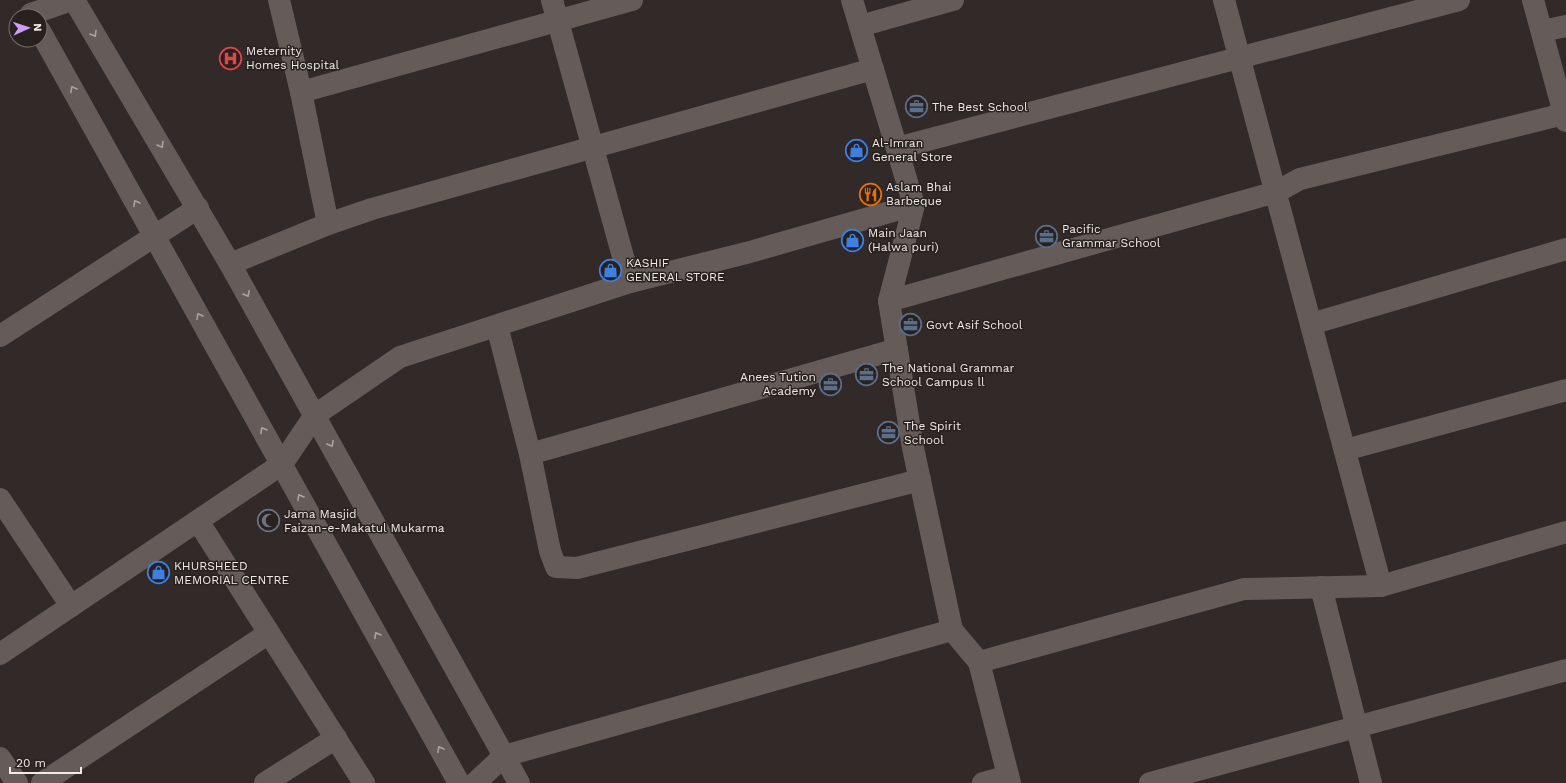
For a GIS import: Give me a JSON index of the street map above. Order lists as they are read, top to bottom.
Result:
{
  "places": {
    "hospital": ["Meternity Homes Hospital"],
    "office": [
      "The Best School",
      "Pacific Grammar School",
      "Govt Asif School",
      "The National Grammar School Campus ll",
      "Anees Tution Academy",
      "The Spirit School"
    ],
    "shop": [
      "Al-Imran General Store",
      "Main Jaan (Halwa puri)",
      "KASHIF GENERAL STORE",
      "KHURSHEED MEMORIAL CENTRE"
    ],
    "restaurant": ["Aslam Bhai Barbeque"],
    "mosque": ["Jama Masjid Faizan-e-Makatul Mukarma"]
  },
  "scale_bar": "20 m",
  "north": "right"
}
